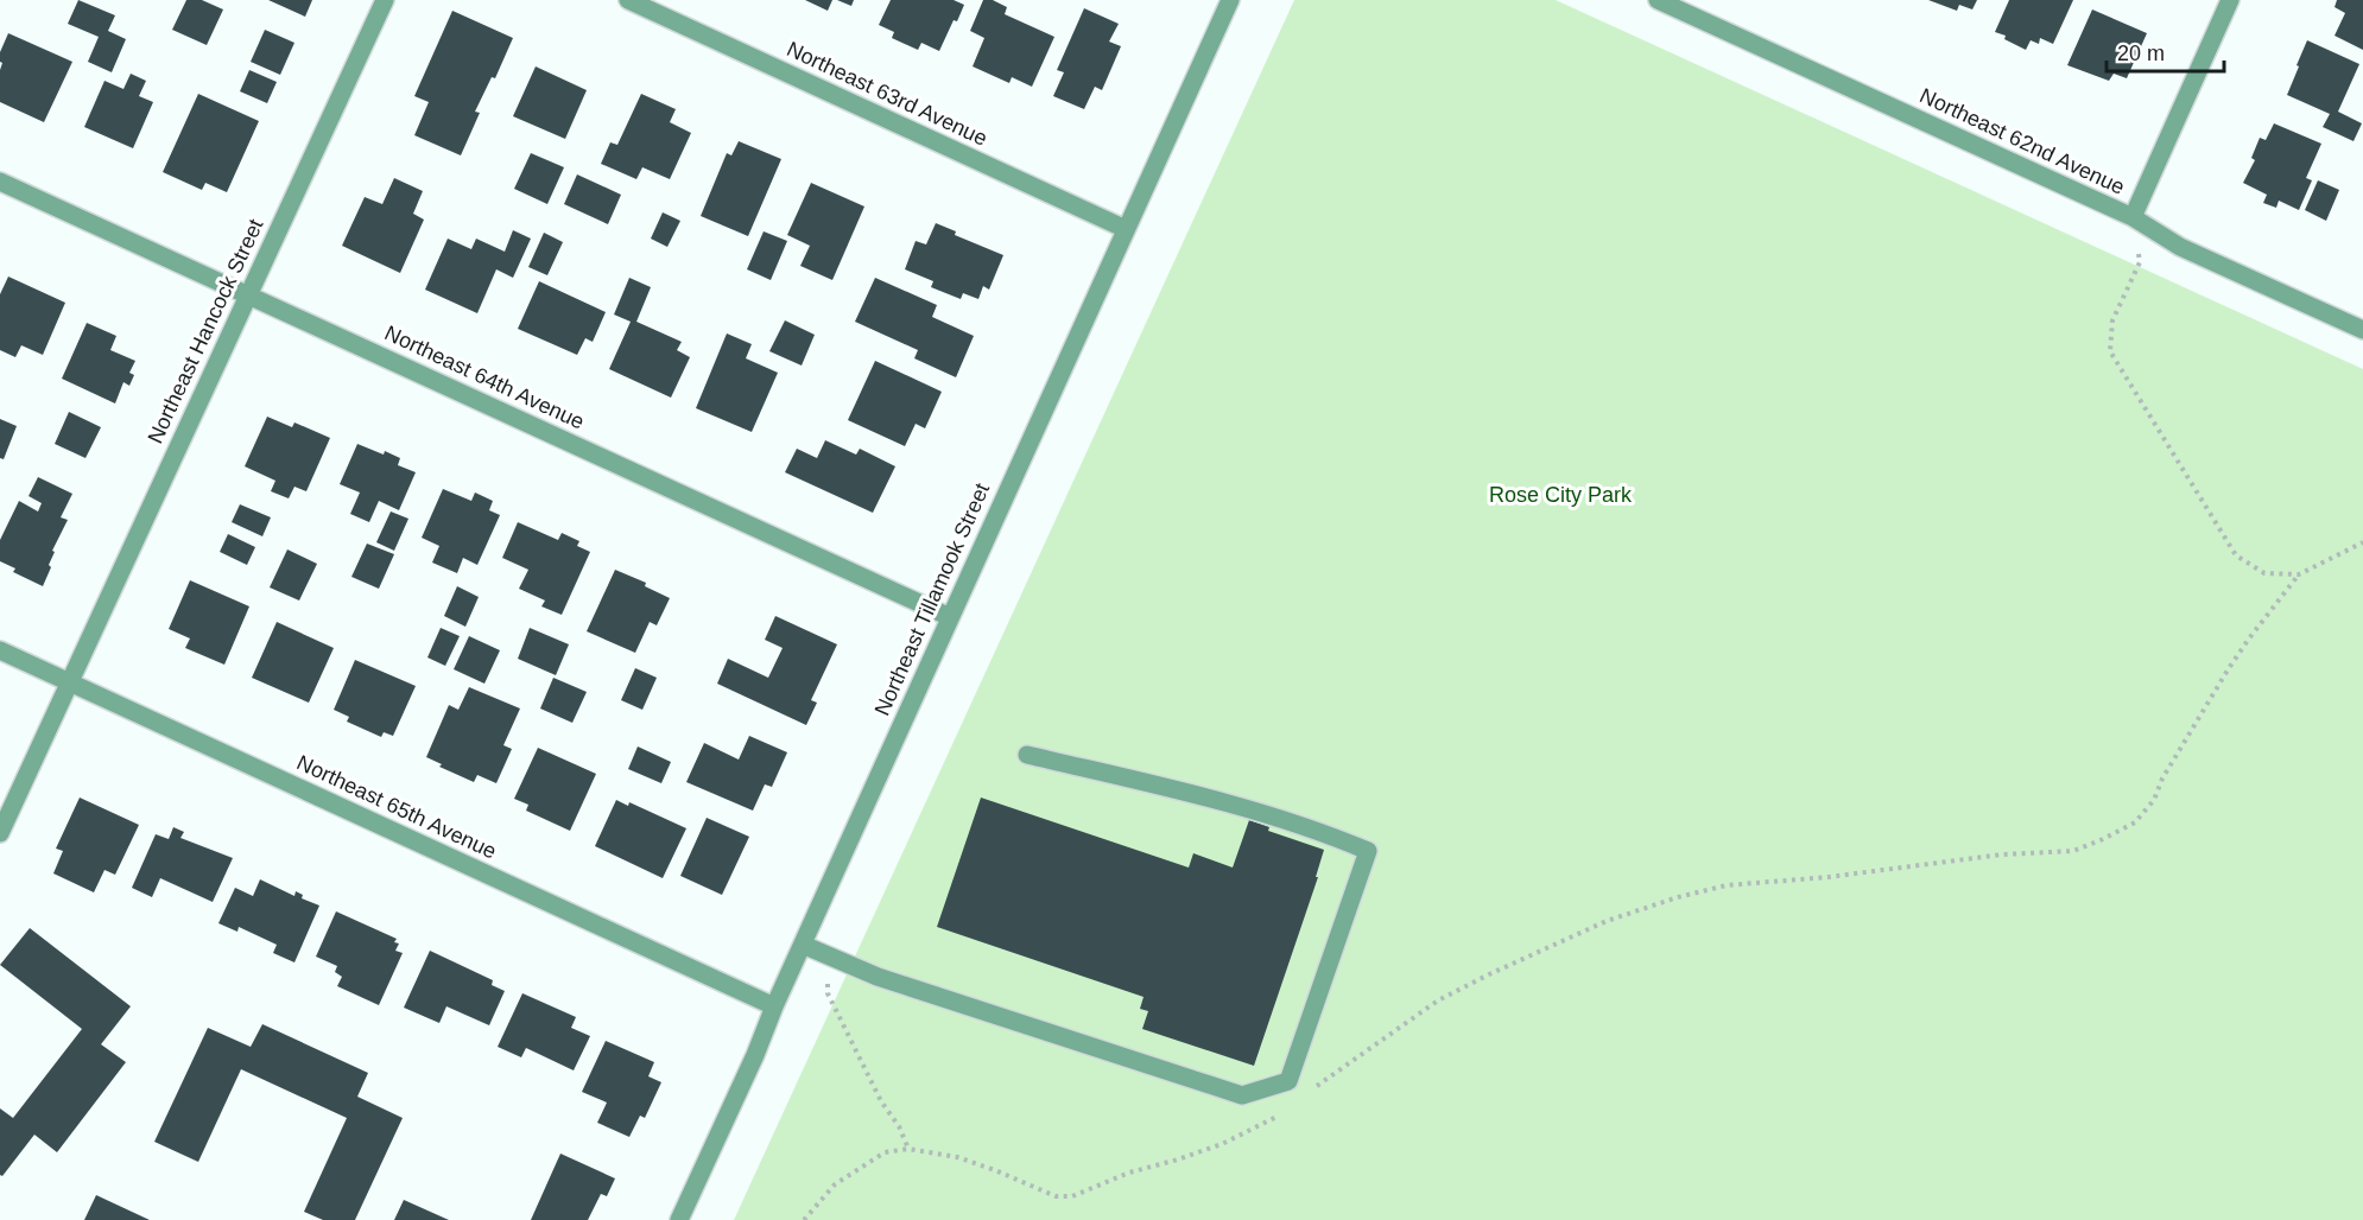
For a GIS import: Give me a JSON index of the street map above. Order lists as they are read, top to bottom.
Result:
{
  "streets": {
    "street": [
      "Northeast 63rd Avenue",
      "Northeast 62nd Avenue",
      "Northeast Hancock Street",
      "Northeast 64th Avenue",
      "Northeast Tillamook Street",
      "Northeast 65th Avenue"
    ]
  },
  "crossings": [
    ["Northeast 63rd Avenue", "Northeast Tillamook Street"],
    ["Northeast Hancock Street", "Northeast 64th Avenue"],
    ["Northeast Hancock Street", "Northeast 65th Avenue"],
    ["Northeast 64th Avenue", "Northeast Tillamook Street"],
    ["Northeast Tillamook Street", "Northeast 65th Avenue"]
  ],
  "parks": ["Rose City Park"],
  "scale_bar": "20 m"
}
